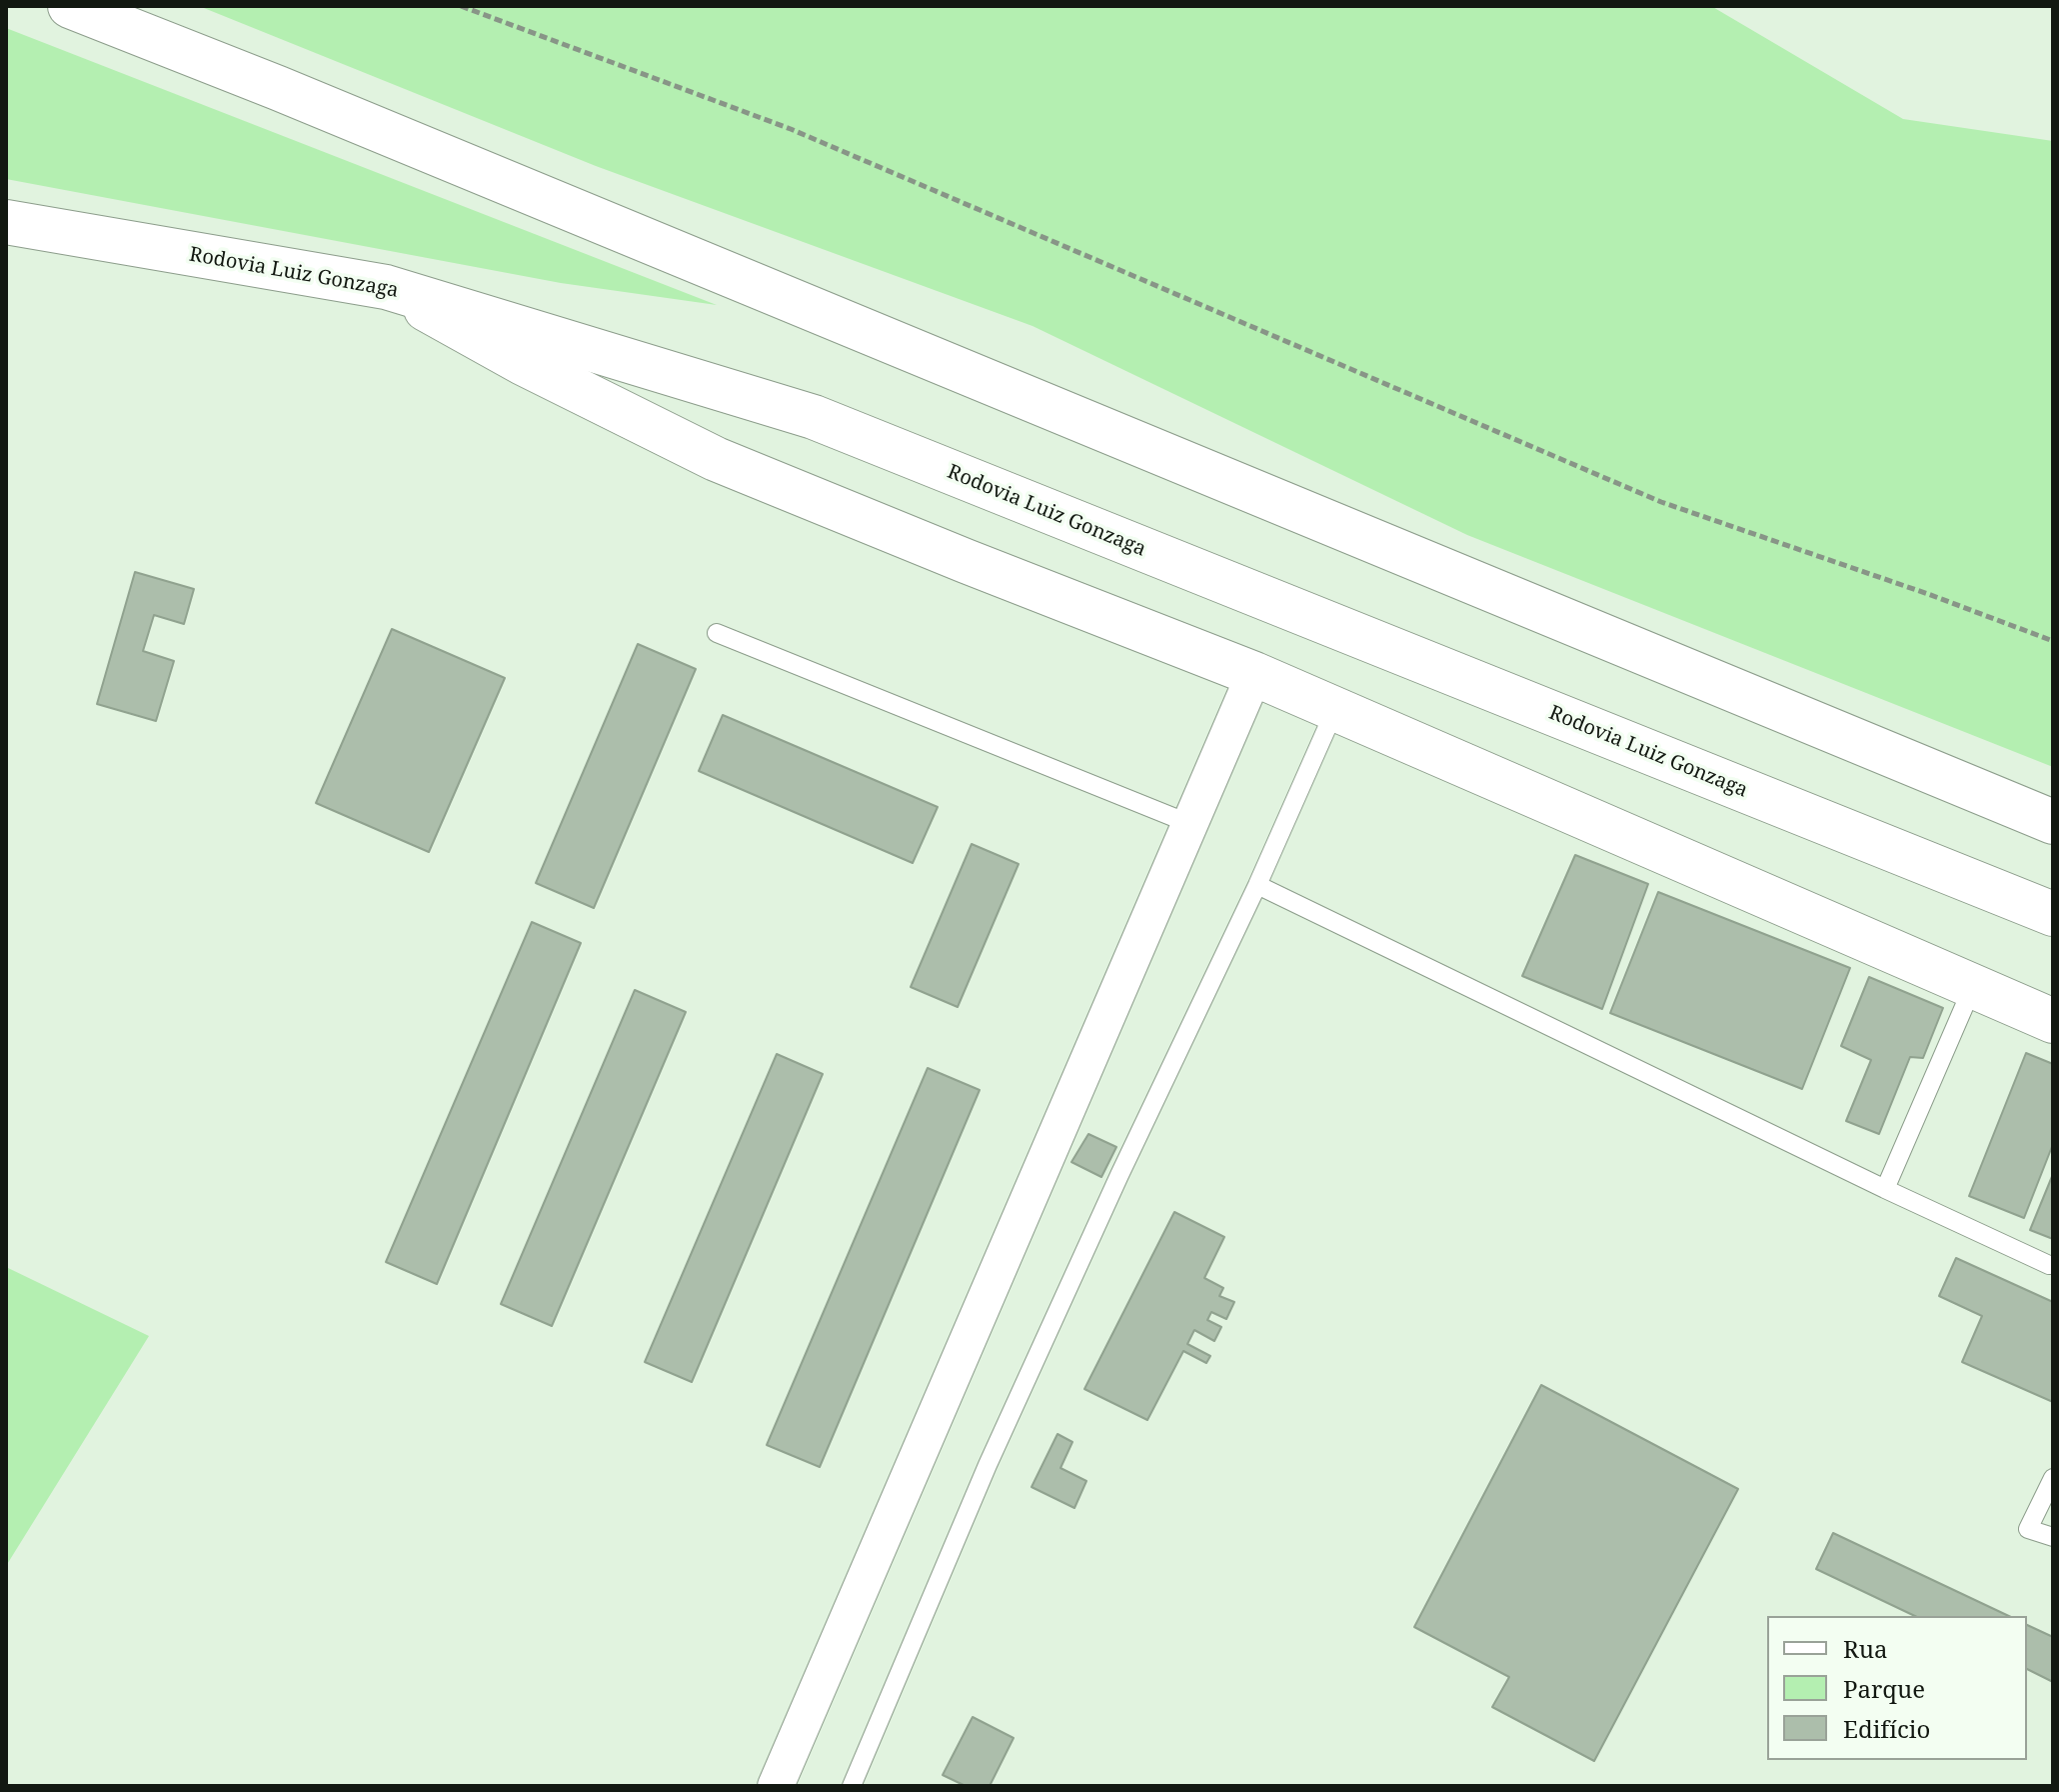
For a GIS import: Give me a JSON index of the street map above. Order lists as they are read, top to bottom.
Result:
{
  "streets": {
    "main road": ["Rodovia Luiz Gonzaga"]
  },
  "legend": ["Rua", "Parque", "Edifício"]
}
